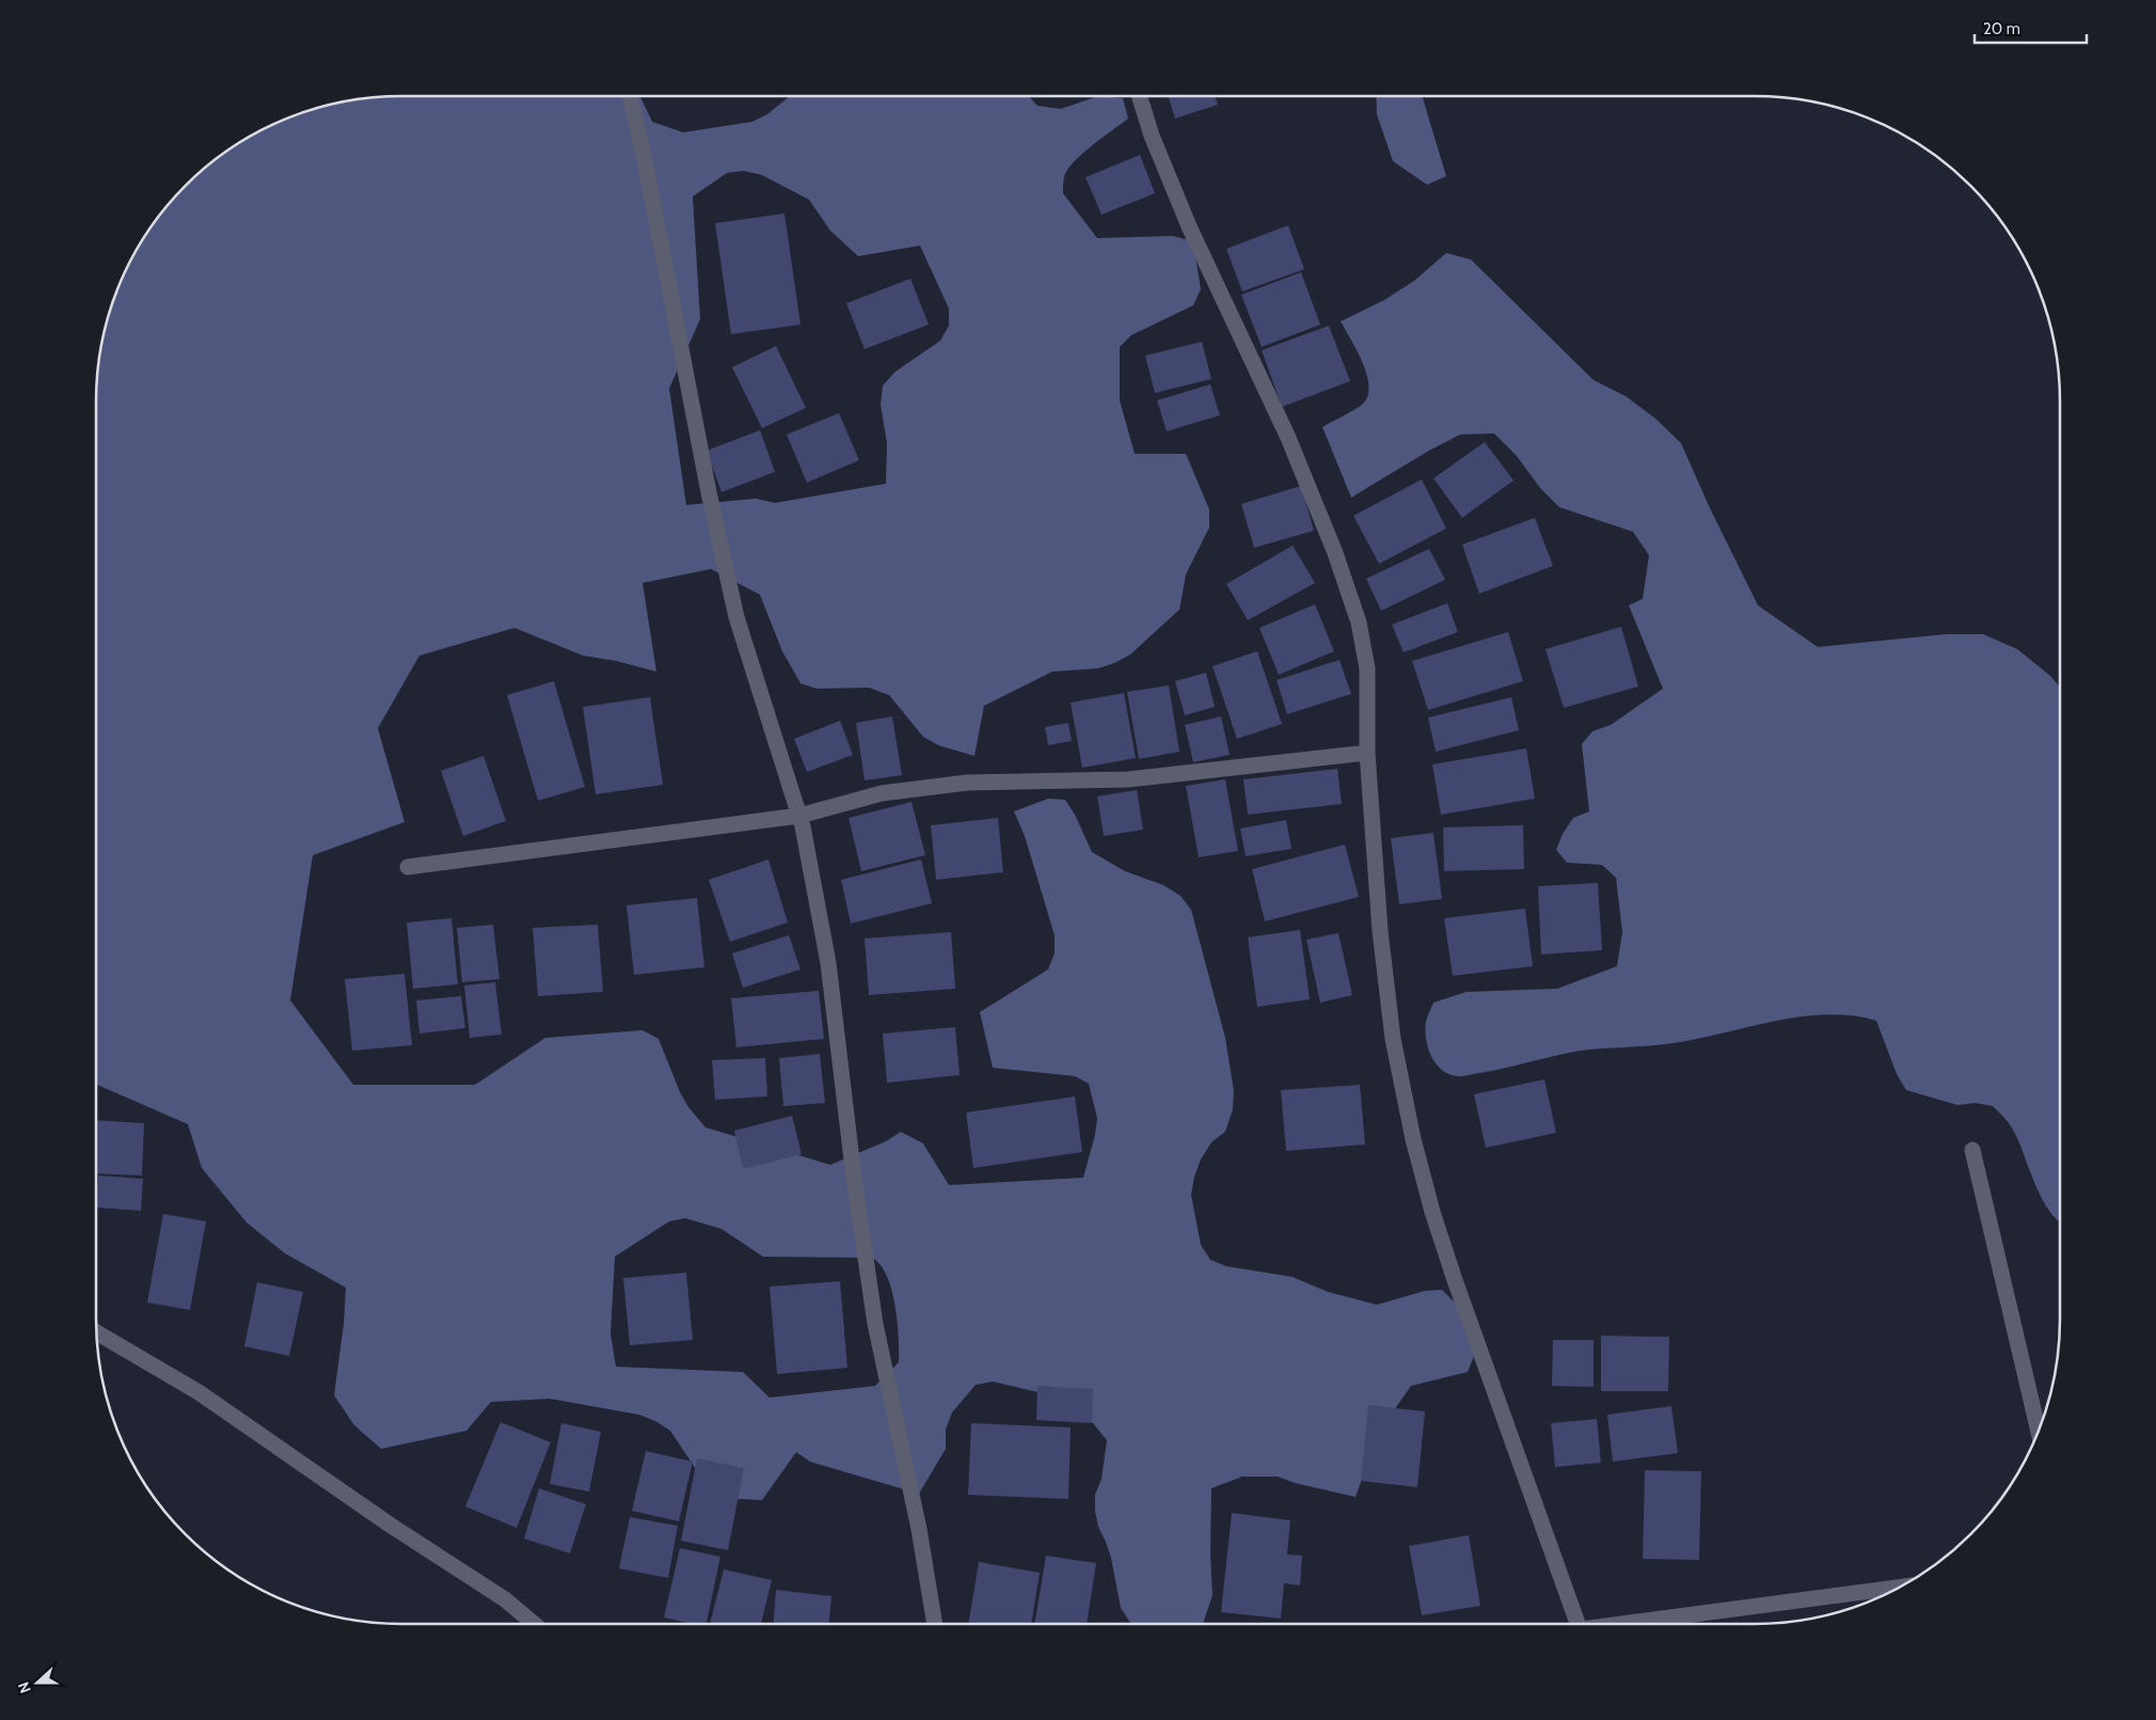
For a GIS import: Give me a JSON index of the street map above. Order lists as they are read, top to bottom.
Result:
{
  "scale_bar": "20 m",
  "north": "left"
}
